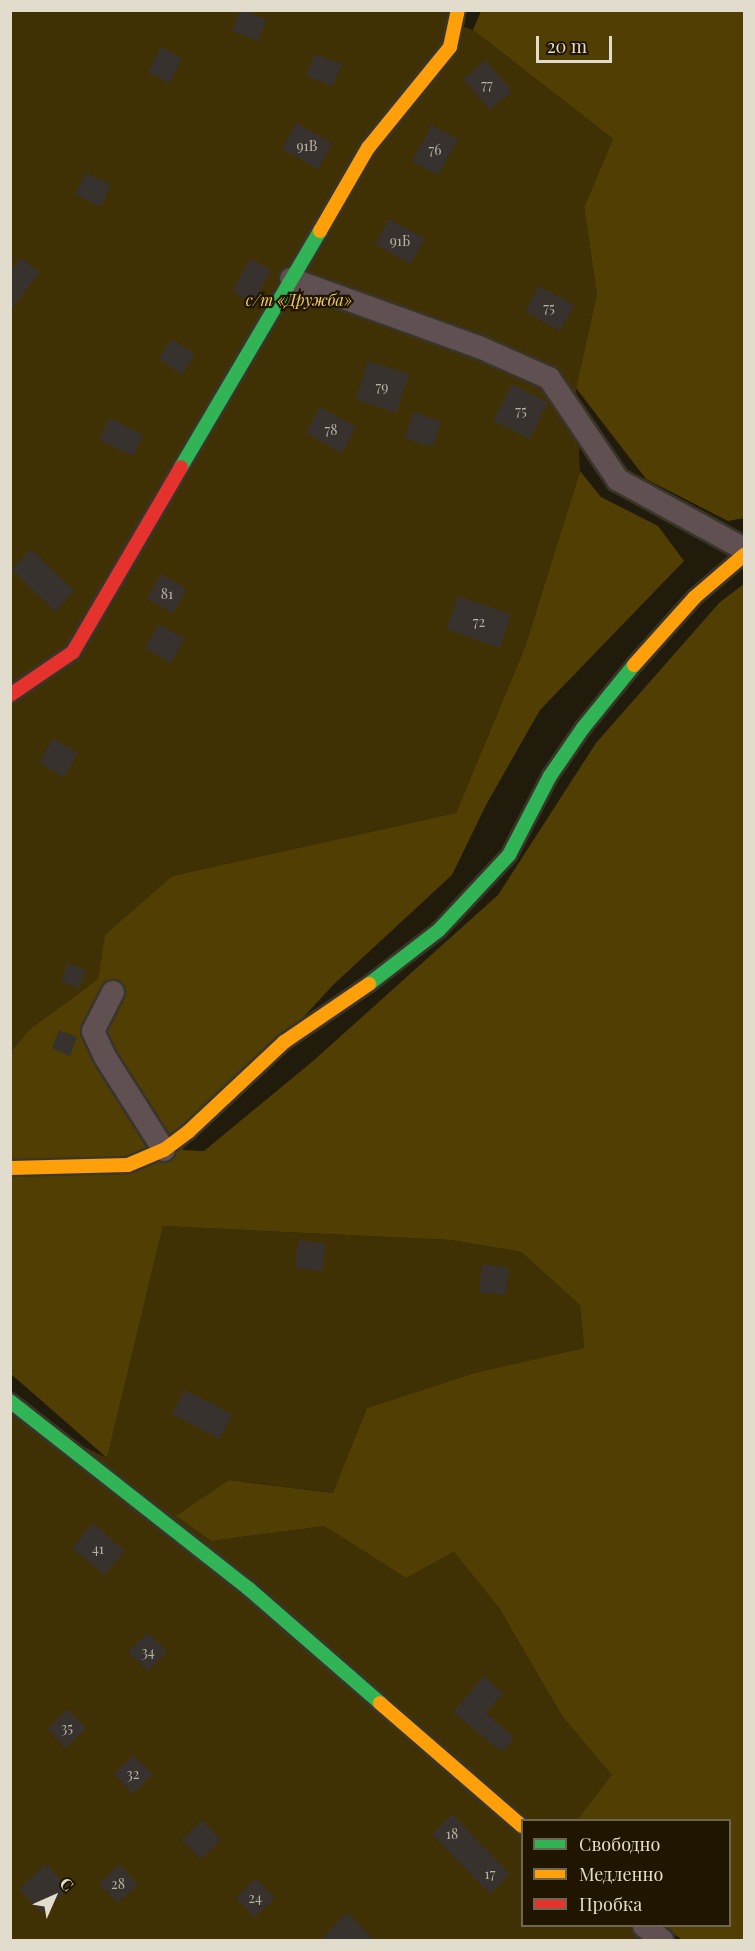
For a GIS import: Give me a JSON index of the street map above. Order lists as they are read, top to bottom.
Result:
{
  "parks": ["с/т «Дружба»"],
  "house_numbers": [
    "77",
    "91В",
    "76",
    "91Б",
    "75",
    "79",
    "75",
    "78",
    "81",
    "72",
    "41",
    "34",
    "35",
    "32",
    "18",
    "17",
    "28",
    "24"
  ],
  "legend": ["Свободно", "Медленно", "Пробка"],
  "scale_bar": "20 m",
  "north": "top right"
}
